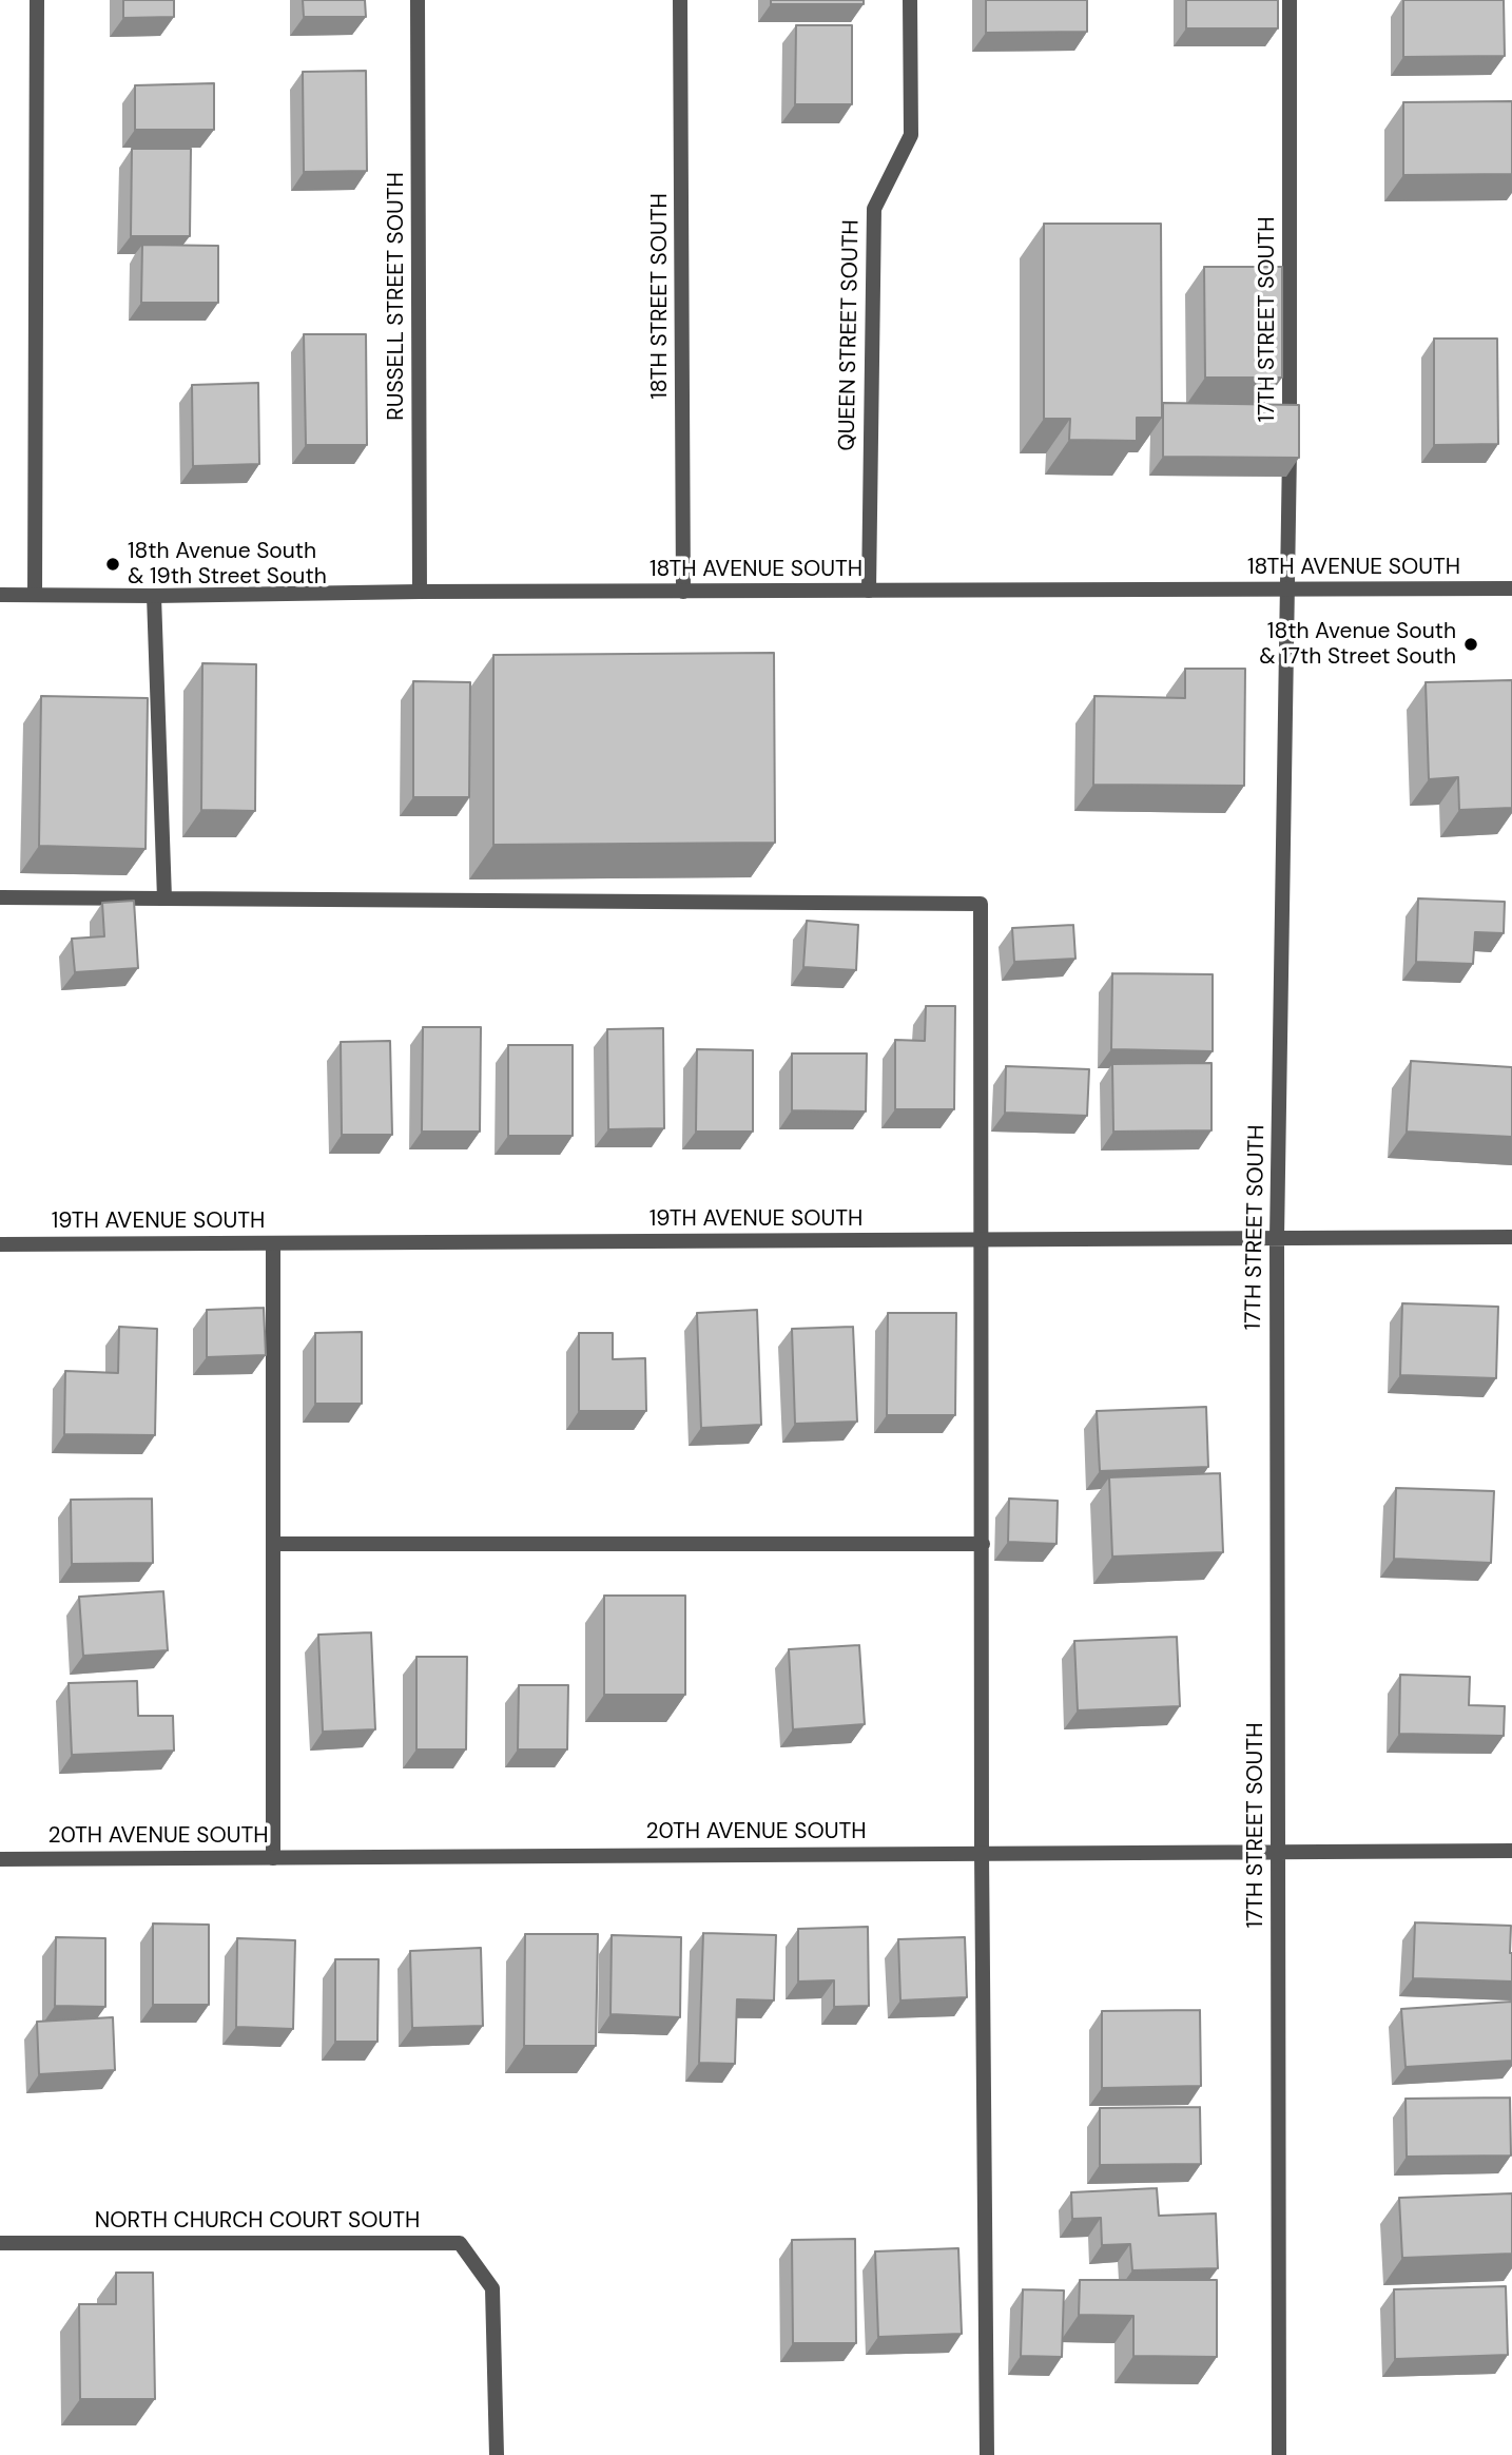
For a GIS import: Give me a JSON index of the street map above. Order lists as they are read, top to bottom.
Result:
{
  "streets": {
    "street": [
      "RUSSELL STREET SOUTH",
      "18TH STREET SOUTH",
      "17TH STREET SOUTH",
      "QUEEN STREET SOUTH",
      "18TH AVENUE SOUTH",
      "19TH AVENUE SOUTH",
      "20TH AVENUE SOUTH",
      "NORTH CHURCH COURT SOUTH"
    ]
  },
  "crossings": [
    ["RUSSELL STREET SOUTH", "18TH AVENUE SOUTH"],
    ["18TH STREET SOUTH", "18TH AVENUE SOUTH"],
    ["17TH STREET SOUTH", "18TH AVENUE SOUTH"],
    ["17TH STREET SOUTH", "19TH AVENUE SOUTH"],
    ["17TH STREET SOUTH", "20TH AVENUE SOUTH"],
    ["QUEEN STREET SOUTH", "18TH AVENUE SOUTH"]
  ],
  "places": ["18th Avenue South & 19th Street South", "18th Avenue South & 17th Street South"]
}
